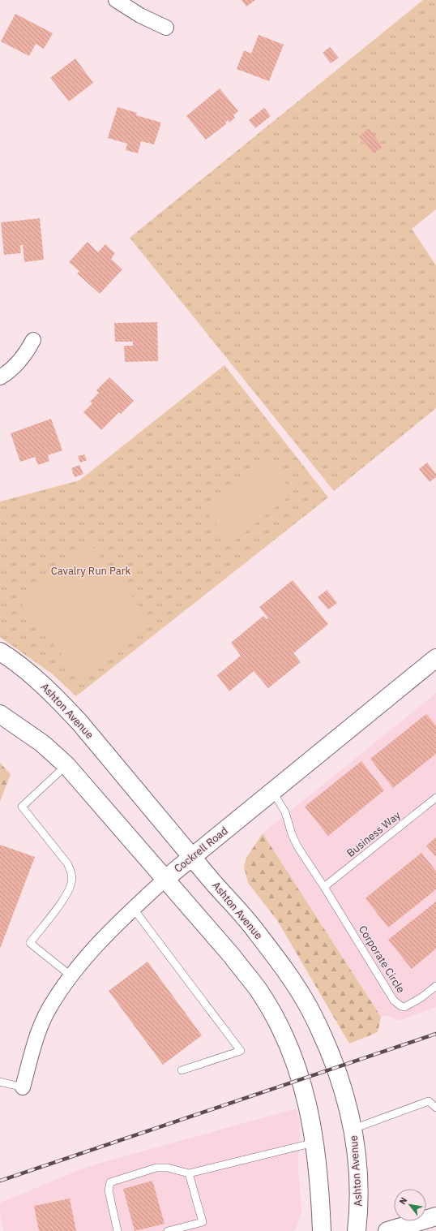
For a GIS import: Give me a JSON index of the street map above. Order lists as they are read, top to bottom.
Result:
{
  "streets": {
    "street": ["Ashton Avenue", "Cockrell Road"],
    "lane": ["Business Way", "Corporate Circle"]
  },
  "crossings": [
    ["Ashton Avenue", "Cockrell Road"],
    ["Business Way", "Corporate Circle"]
  ],
  "parks": ["Cavalry Run Park"],
  "north": "top left"
}
